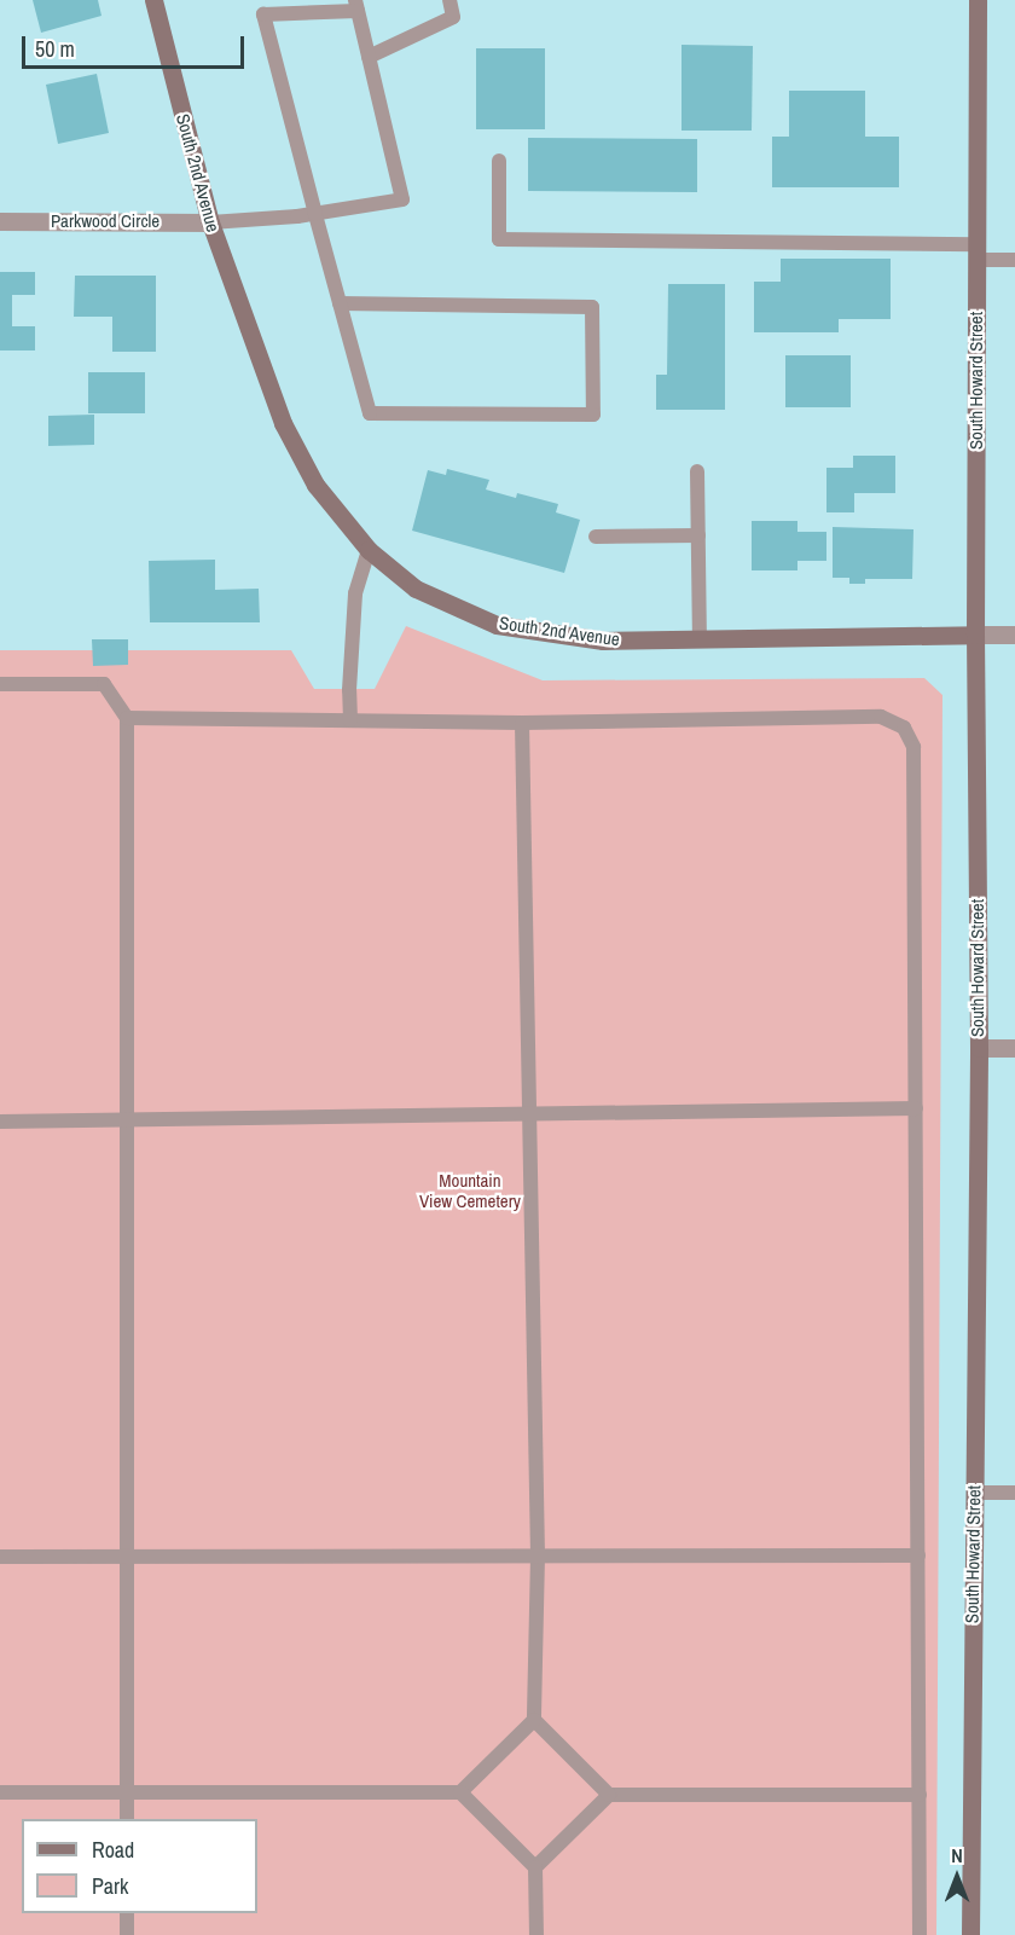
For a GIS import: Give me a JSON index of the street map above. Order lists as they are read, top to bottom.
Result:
{
  "streets": {
    "main road": ["South 2nd Avenue", "South Howard Street"],
    "street": ["Parkwood Circle"]
  },
  "crossings": [
    ["South 2nd Avenue", "Parkwood Circle"],
    ["South 2nd Avenue", "South Howard Street"]
  ],
  "parks": ["Mountain View Cemetery"],
  "legend": ["Road", "Park"],
  "scale_bar": "50 m",
  "north": "top"
}
